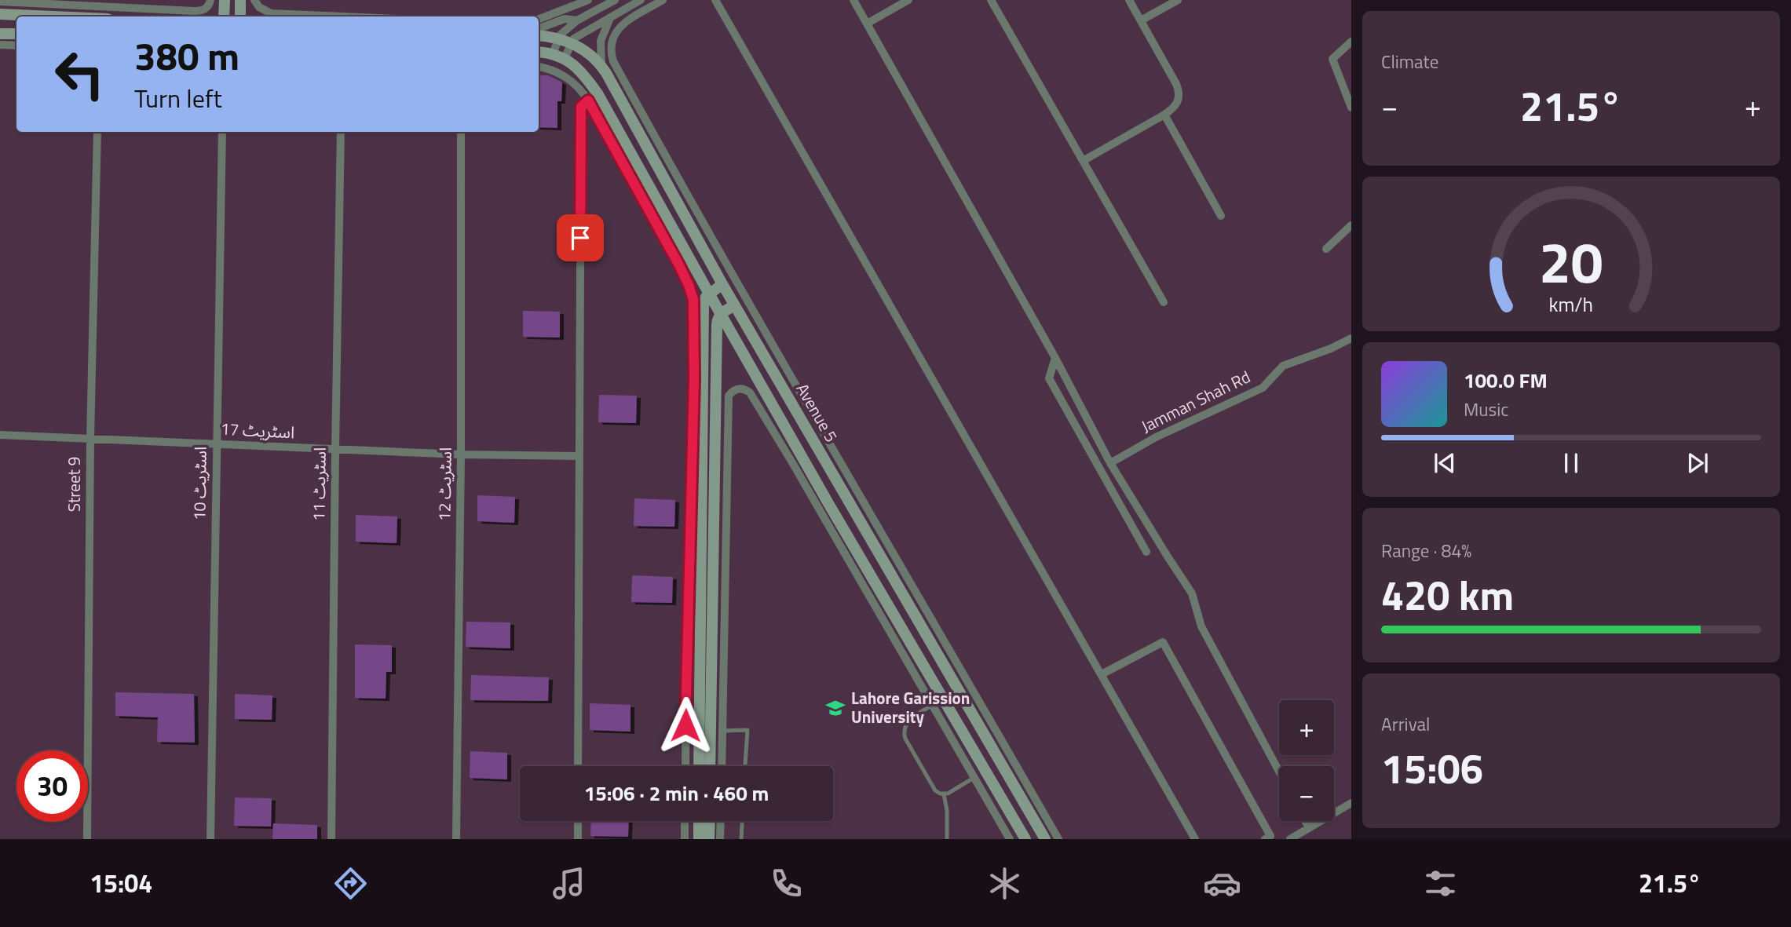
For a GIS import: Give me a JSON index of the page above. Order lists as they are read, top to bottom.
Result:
{
  "streets": {
    "main road": ["Avenue 5"],
    "street": [
      "Jamman Shah Rd",
      "اسٹریٹ 17",
      "اسٹریٹ 10",
      "Street 9",
      "اسٹریٹ 11",
      "اسٹریٹ 12"
    ]
  },
  "crossings": [
    ["اسٹریٹ 17", "اسٹریٹ 10"],
    ["اسٹریٹ 17", "Street 9"],
    ["اسٹریٹ 17", "اسٹریٹ 11"],
    ["اسٹریٹ 17", "اسٹریٹ 12"]
  ],
  "places": {
    "school or university": ["Lahore Garission University"]
  },
  "page": {
    "tile": [
      "Climate",
      ["Range · 84%", "420 km"],
      ["Arrival", "15:06"]
    ],
    "turn": ["380 m", "Turn left"],
    "heat": ["−", "21.5°", "+"],
    "song": ["100.0 FM", "Music"],
    "map_buttons": ["+", "−"],
    "limit": "30",
    "trip": "15:06 · 2 min · 460 m",
    "tabs": ["15:04", "21.5°"],
    "gauge": ["20", "km/h"]
  }
}
